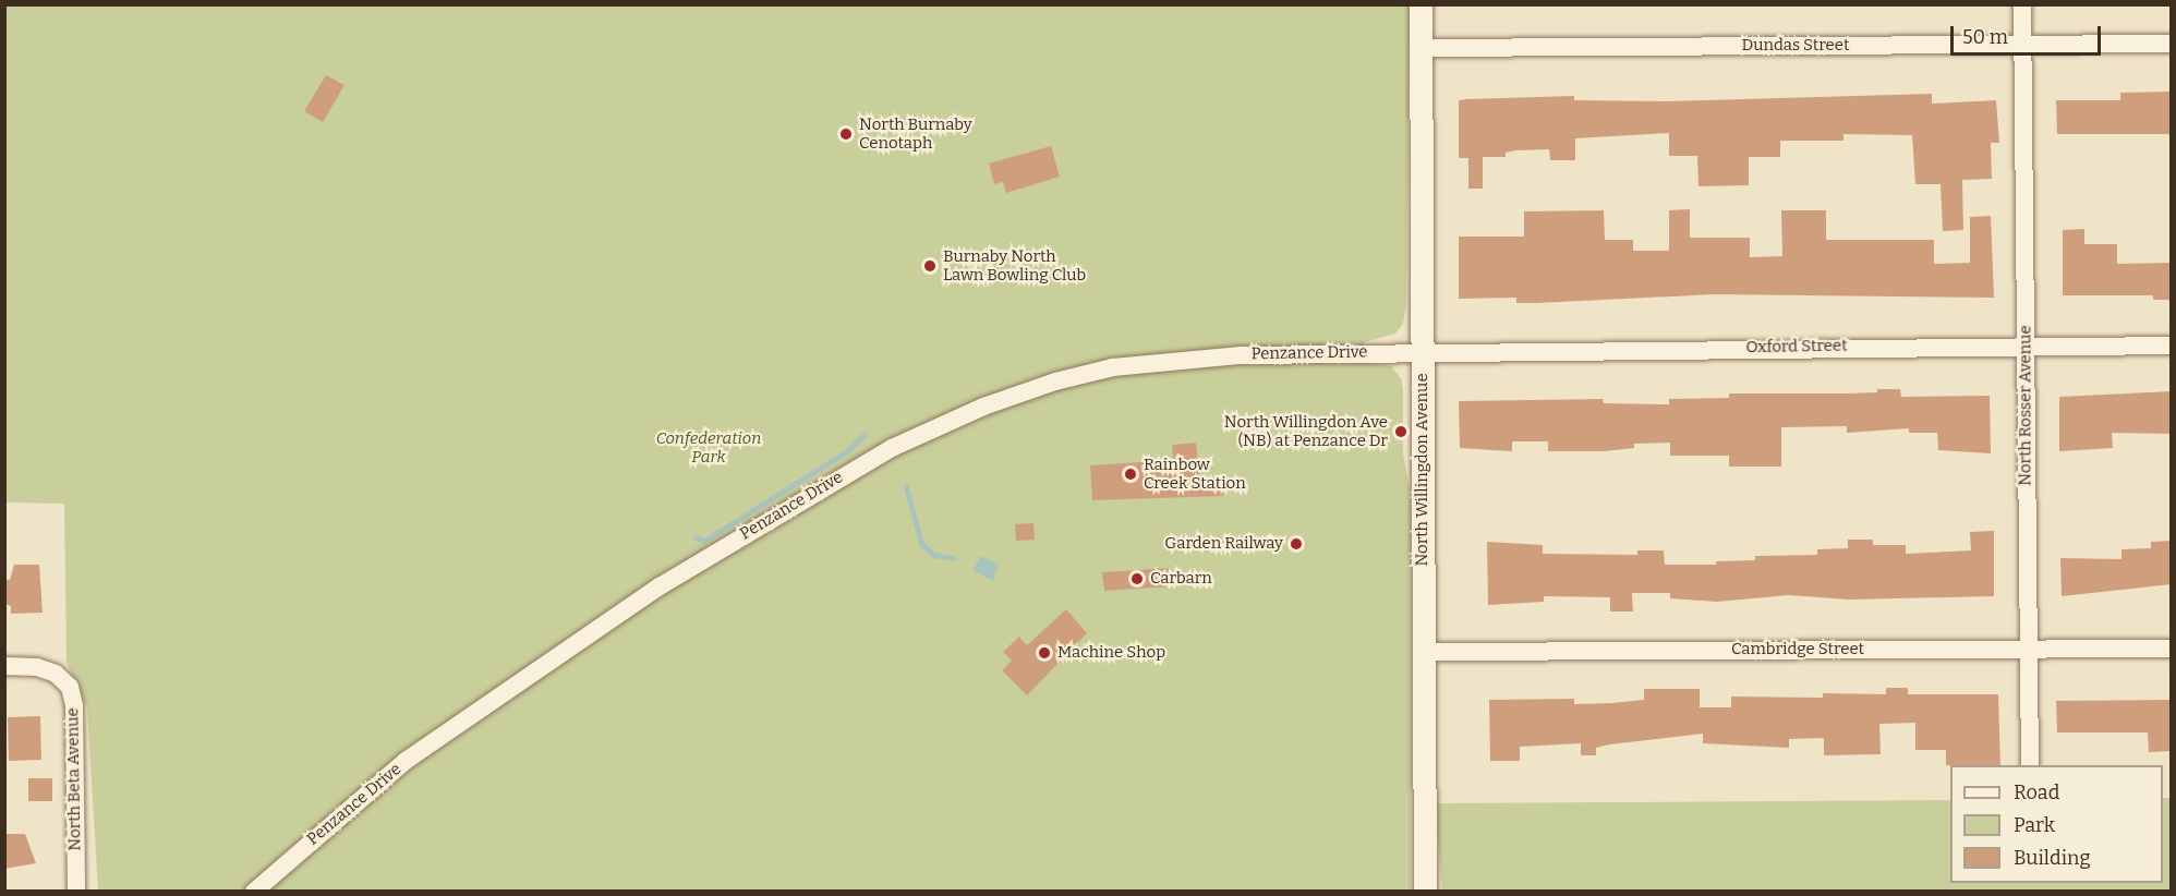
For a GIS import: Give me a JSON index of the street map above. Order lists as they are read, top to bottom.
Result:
{
  "streets": {
    "street": [
      "Dundas Street",
      "Oxford Street",
      "Penzance Drive",
      "North Rosser Avenue",
      "North Willingdon Avenue",
      "Cambridge Street",
      "North Beta Avenue"
    ]
  },
  "crossings": [
    ["Dundas Street", "North Rosser Avenue"],
    ["Dundas Street", "North Willingdon Avenue"],
    ["Oxford Street", "Penzance Drive"],
    ["Oxford Street", "North Rosser Avenue"],
    ["Oxford Street", "North Willingdon Avenue"],
    ["Penzance Drive", "North Willingdon Avenue"],
    ["North Rosser Avenue", "Cambridge Street"],
    ["North Willingdon Avenue", "Cambridge Street"]
  ],
  "parks": ["Confederation Park"],
  "places": [
    "North Burnaby Cenotaph",
    "Burnaby North Lawn Bowling Club",
    "North Willingdon Ave (NB) at Penzance Dr",
    "Rainbow Creek Station",
    "Garden Railway",
    "Carbarn",
    "Machine Shop"
  ],
  "legend": ["Road", "Park", "Building"],
  "scale_bar": "50 m"
}
